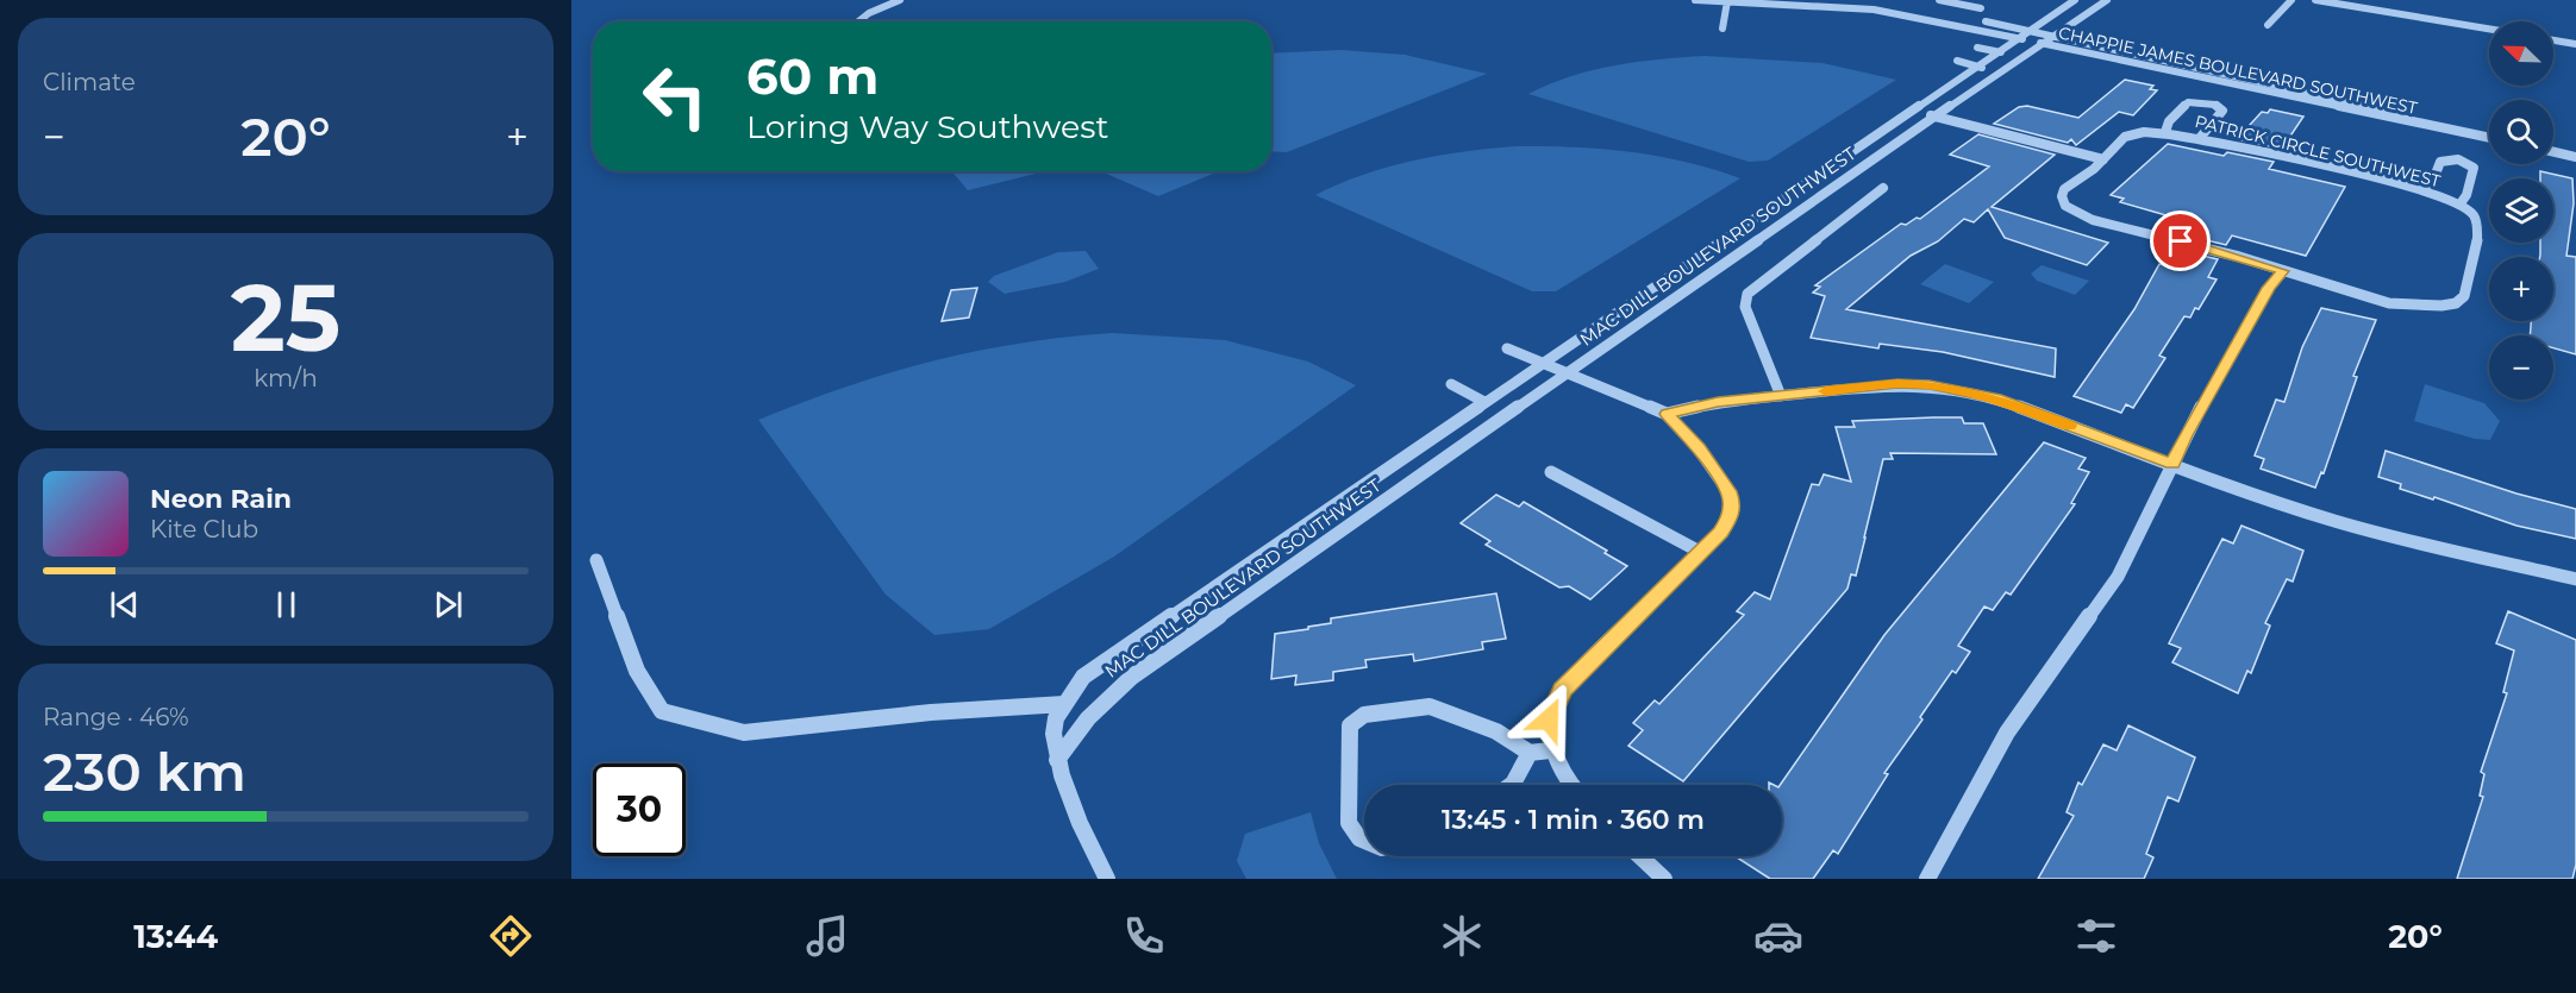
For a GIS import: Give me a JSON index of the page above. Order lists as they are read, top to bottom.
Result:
{
  "streets": {
    "street": ["CHAPPIE JAMES BOULEVARD SOUTHWEST", "PATRICK CIRCLE SOUTHWEST", "MAC DILL BOULEVARD SOUTHWEST"]
  },
  "crossings": [
    ["CHAPPIE JAMES BOULEVARD SOUTHWEST", "MAC DILL BOULEVARD SOUTHWEST"]
  ],
  "north": "top left",
  "page": {
    "tile": [
      "Climate",
      ["25", "km/h"],
      ["Range · 46%", "230 km"]
    ],
    "map_buttons": ["+", "−"],
    "turn": ["60 m", "Loring Way Southwest"],
    "heat": ["−", "20°", "+"],
    "song": ["Neon Rain", "Kite Club"],
    "limit": "30",
    "trip": "13:45 · 1 min · 360 m",
    "tabs": ["13:44", "20°"]
  }
}
